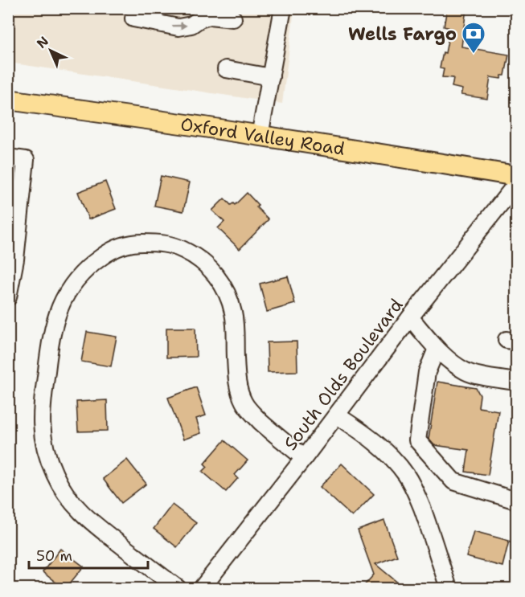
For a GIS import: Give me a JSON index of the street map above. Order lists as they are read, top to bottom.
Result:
{
  "streets": {
    "main road": ["Oxford Valley Road"],
    "street": ["South Olds Boulevard"]
  },
  "places": {
    "bank": ["Wells Fargo"]
  },
  "scale_bar": "50 m",
  "north": "top left"
}
